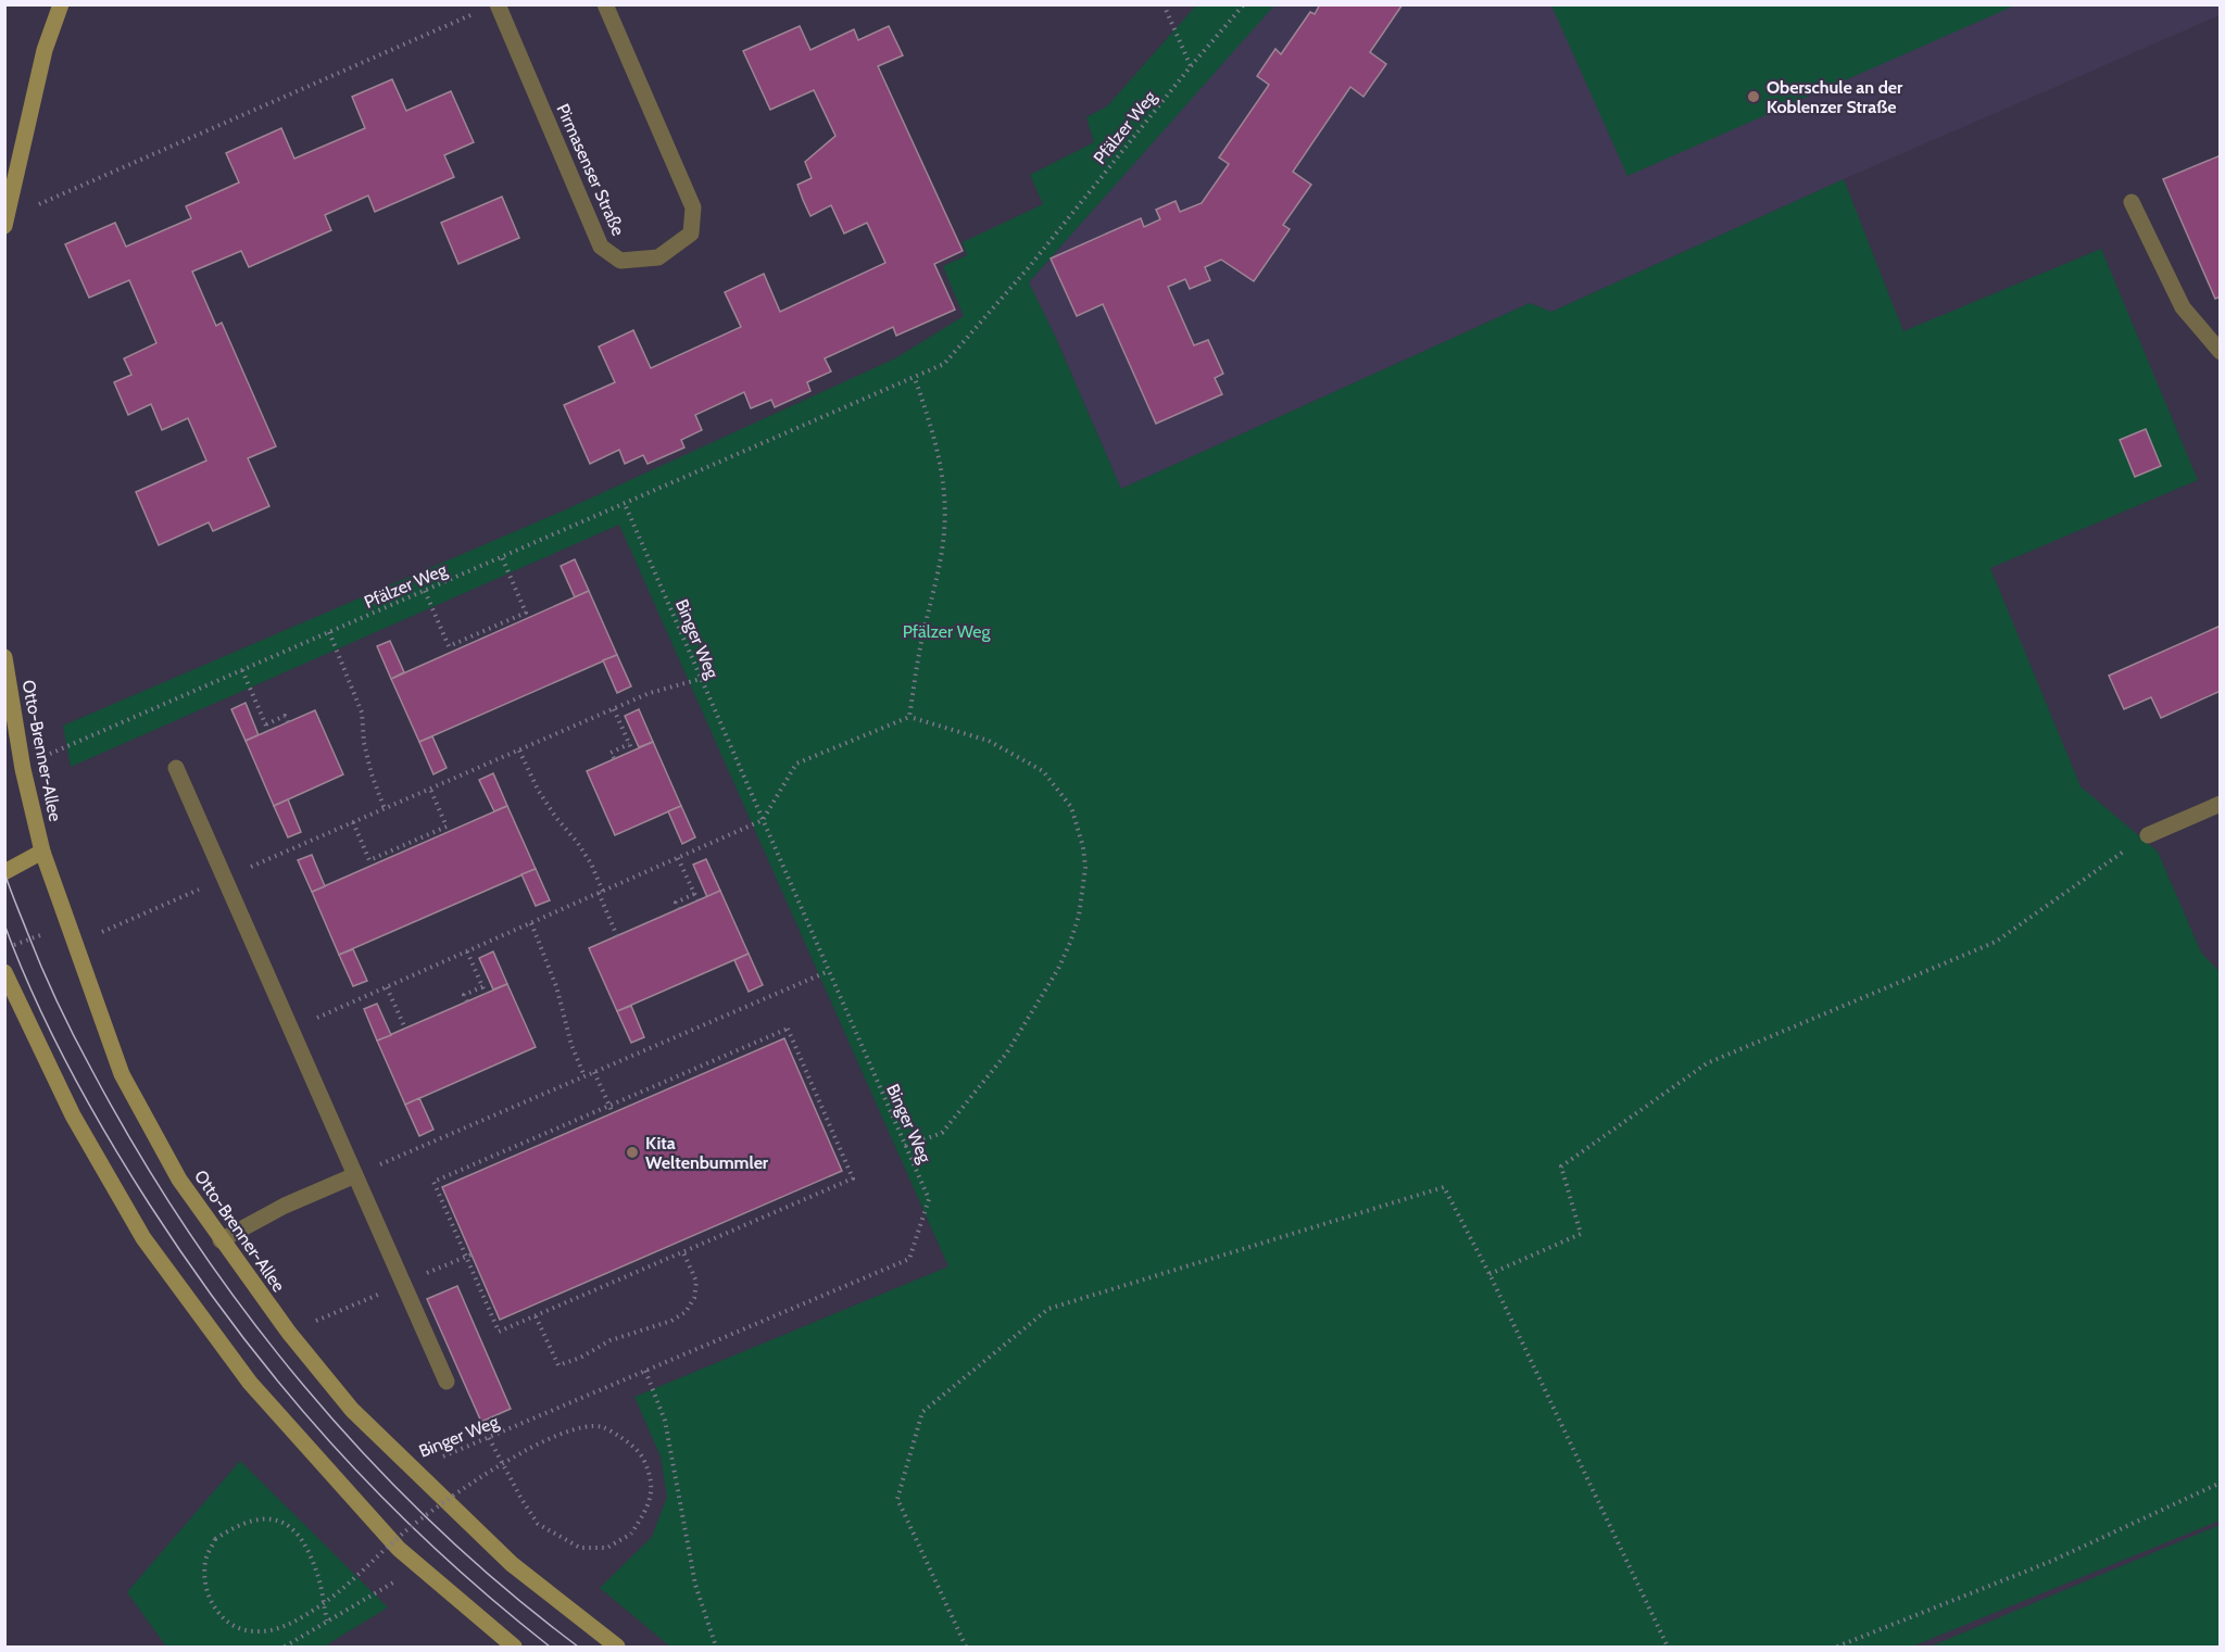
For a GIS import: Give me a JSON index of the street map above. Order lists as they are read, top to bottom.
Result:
{
  "streets": {
    "street": ["Pirmasenser Straße", "Otto-Brenner-Allee"],
    "path": ["Pfälzer Weg", "Binger Weg"]
  },
  "crossings": [
    ["Pfälzer Weg", "Binger Weg"],
    ["Pfälzer Weg", "Otto-Brenner-Allee"],
    ["Binger Weg", "Otto-Brenner-Allee"]
  ],
  "parks": ["Pfälzer Weg"],
  "places": ["Oberschule an der Koblenzer Straße", "Kita Weltenbummler"]
}
